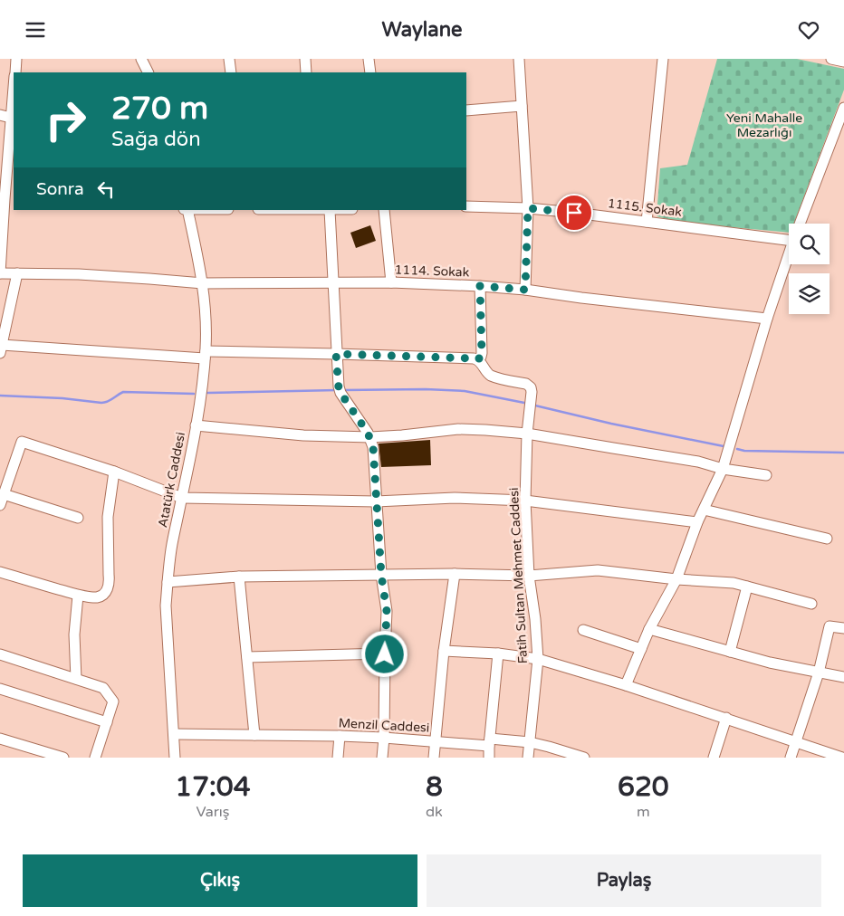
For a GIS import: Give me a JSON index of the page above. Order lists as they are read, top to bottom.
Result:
{
  "streets": {
    "street": [
      "1115. Sokak",
      "1114. Sokak",
      "Atatürk Caddesi",
      "Fatih Sultan Mehmet Caddesi",
      "Menzil Caddesi"
    ]
  },
  "crossings": [
    ["1114. Sokak", "Atatürk Caddesi"],
    ["Atatürk Caddesi", "Menzil Caddesi"],
    ["Fatih Sultan Mehmet Caddesi", "Menzil Caddesi"]
  ],
  "parks": ["Yeni Mahalle Mezarlığı"],
  "page": {
    "header": "Waylane",
    "turn": ["270 m", "Sağa dön"],
    "then": "Sonra",
    "eta": [
      "17:04",
      "Varış",
      "8",
      "dk",
      "620",
      "m"
    ],
    "buttons": ["Çıkış", "Paylaş"]
  }
}
